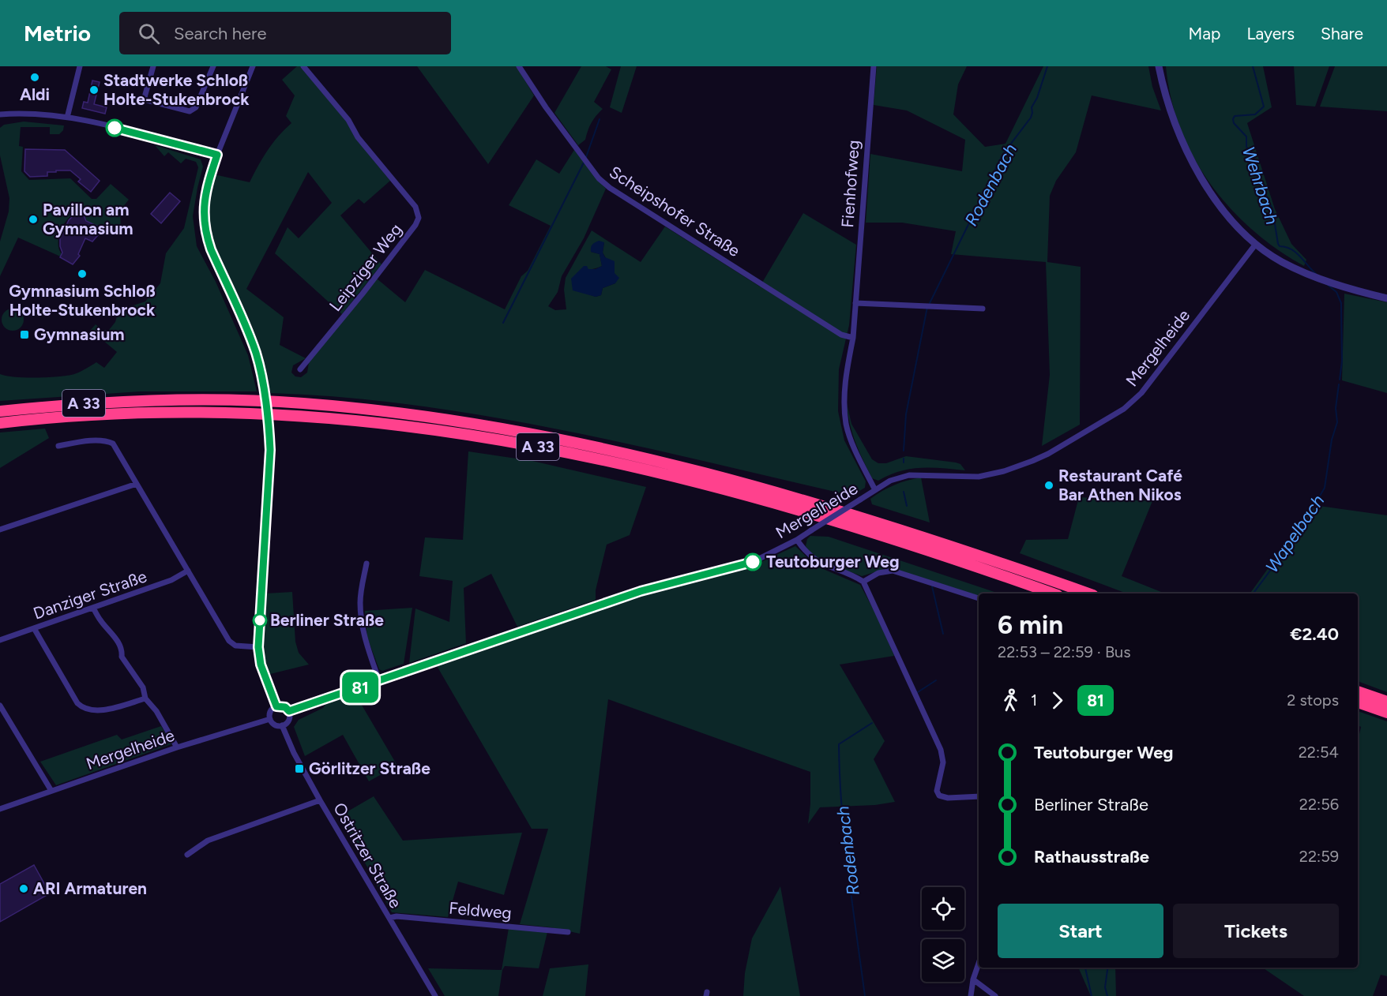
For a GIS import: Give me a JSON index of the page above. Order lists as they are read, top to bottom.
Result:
{
  "streets": {
    "highway": ["A 33"],
    "street": [
      "Fienhofweg",
      "Scheipshofer Straße",
      "Leipziger Weg",
      "Mergelheide",
      "Danziger Straße",
      "Ostritzer Straße",
      "Feldweg"
    ]
  },
  "crossings": [
    ["Fienhofweg", "Scheipshofer Straße"],
    ["Fienhofweg", "Mergelheide"],
    ["Mergelheide", "Ostritzer Straße"],
    ["Ostritzer Straße", "Feldweg"]
  ],
  "water": ["Rodenbach", "Wehrbach", "Wapelbach"],
  "places": {
    "other": [
      "Aldi",
      "Stadtwerke Schloß Holte-Stukenbrock",
      "Pavillon am Gymnasium",
      "Gymnasium Schloß Holte-Stukenbrock",
      "Restaurant Café Bar Athen Nikos",
      "Teutoburger Weg",
      "Berliner Straße",
      "ARI Armaturen"
    ],
    "transit": ["Gymnasium", "Görlitzer Straße"]
  },
  "lines": ["bus line 81"],
  "page": {
    "header": "Metrio",
    "search": "Search here",
    "nav": ["Map", "Layers", "Share"],
    "on_map": "81",
    "heading": ["6 min", "22:53 – 22:59 · Bus", "€2.40"],
    "legs": ["1", "81", "2 stops"],
    "list": [
      {
        "name": "Teutoburger Weg",
        "value": "22:54"
      },
      {
        "name": "Berliner Straße",
        "value": "22:56"
      },
      {
        "name": "Rathausstraße",
        "value": "22:59"
      }
    ],
    "buttons": ["Start", "Tickets"]
  }
}
